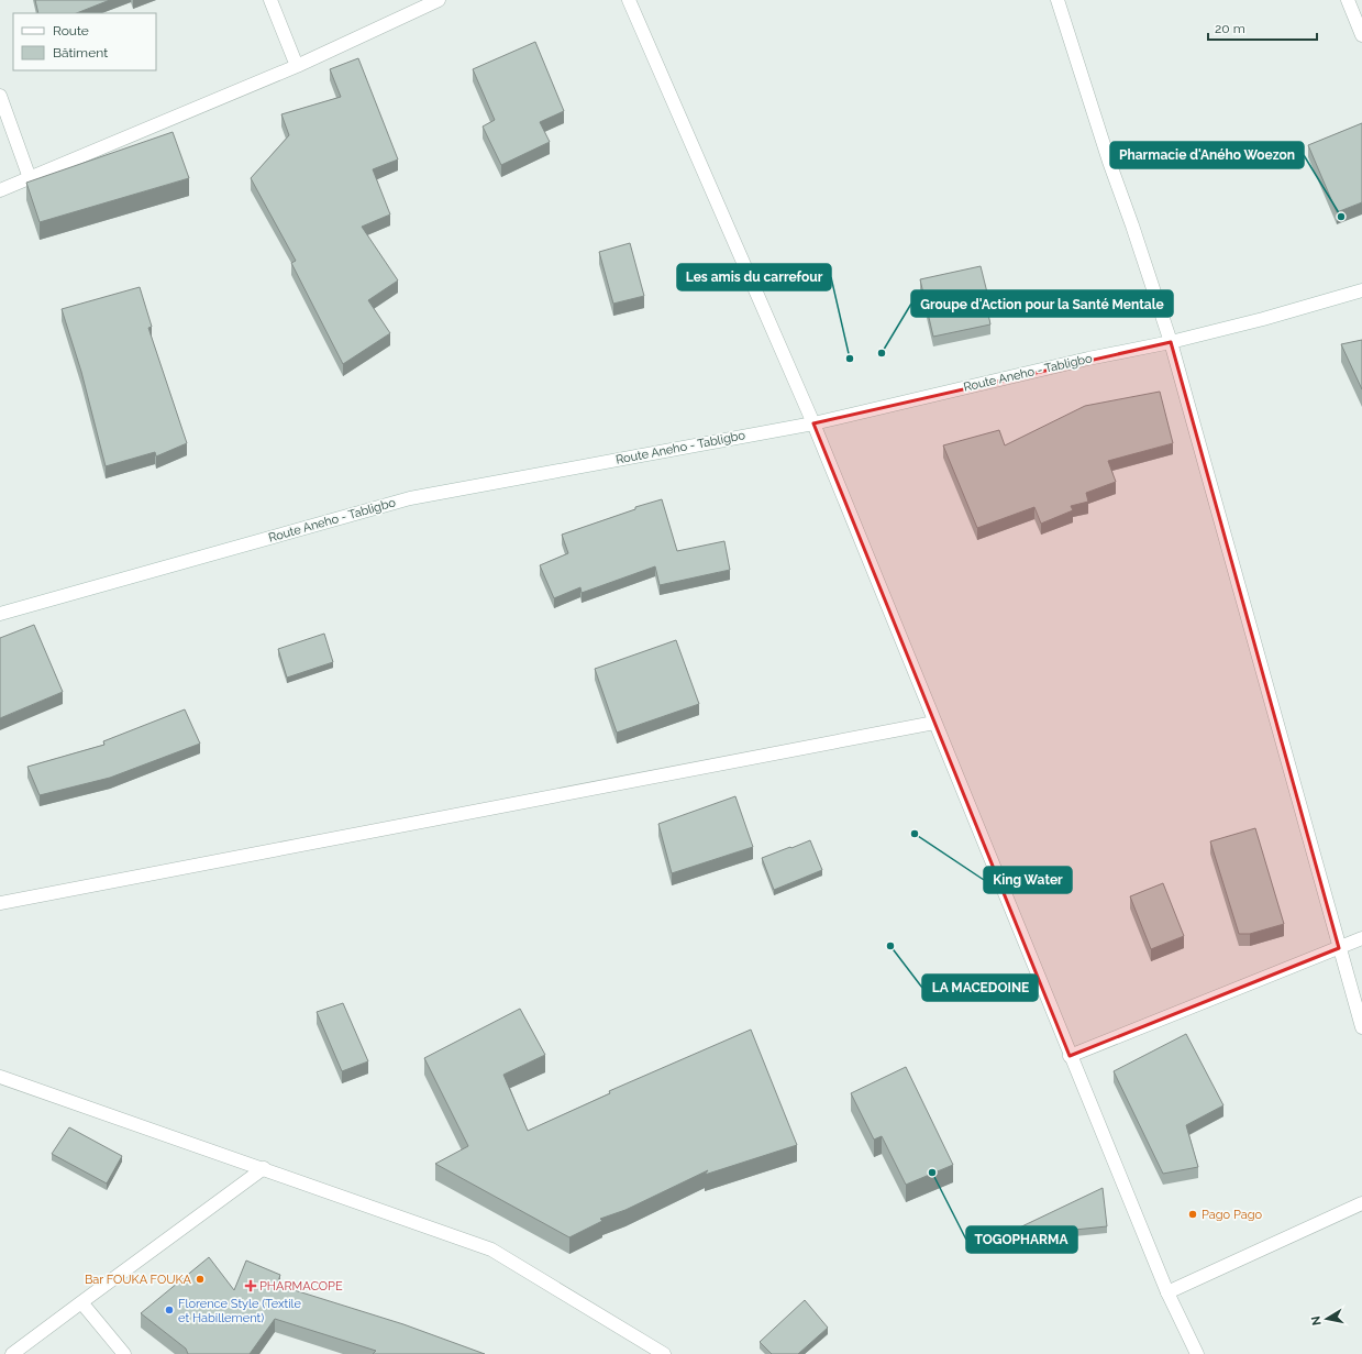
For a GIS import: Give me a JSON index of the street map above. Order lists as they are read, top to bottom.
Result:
{
  "streets": {
    "street": ["Route Aneho - Tabligbo"]
  },
  "places": {
    "other": [
      "Pharmacie d'Aného Woezon",
      "Groupe d'Action pour la Santé Mentale",
      "Les amis du carrefour",
      "King Water",
      "LA MACEDOINE",
      "TOGOPHARMA",
      "Pago Pago",
      "Bar FOUKA FOUKA",
      "Florence Style (Textile et Habillement)"
    ],
    "health": ["PHARMACOPE"]
  },
  "legend": ["Route", "Bâtiment"],
  "scale_bar": "20 m",
  "north": "left"
}
